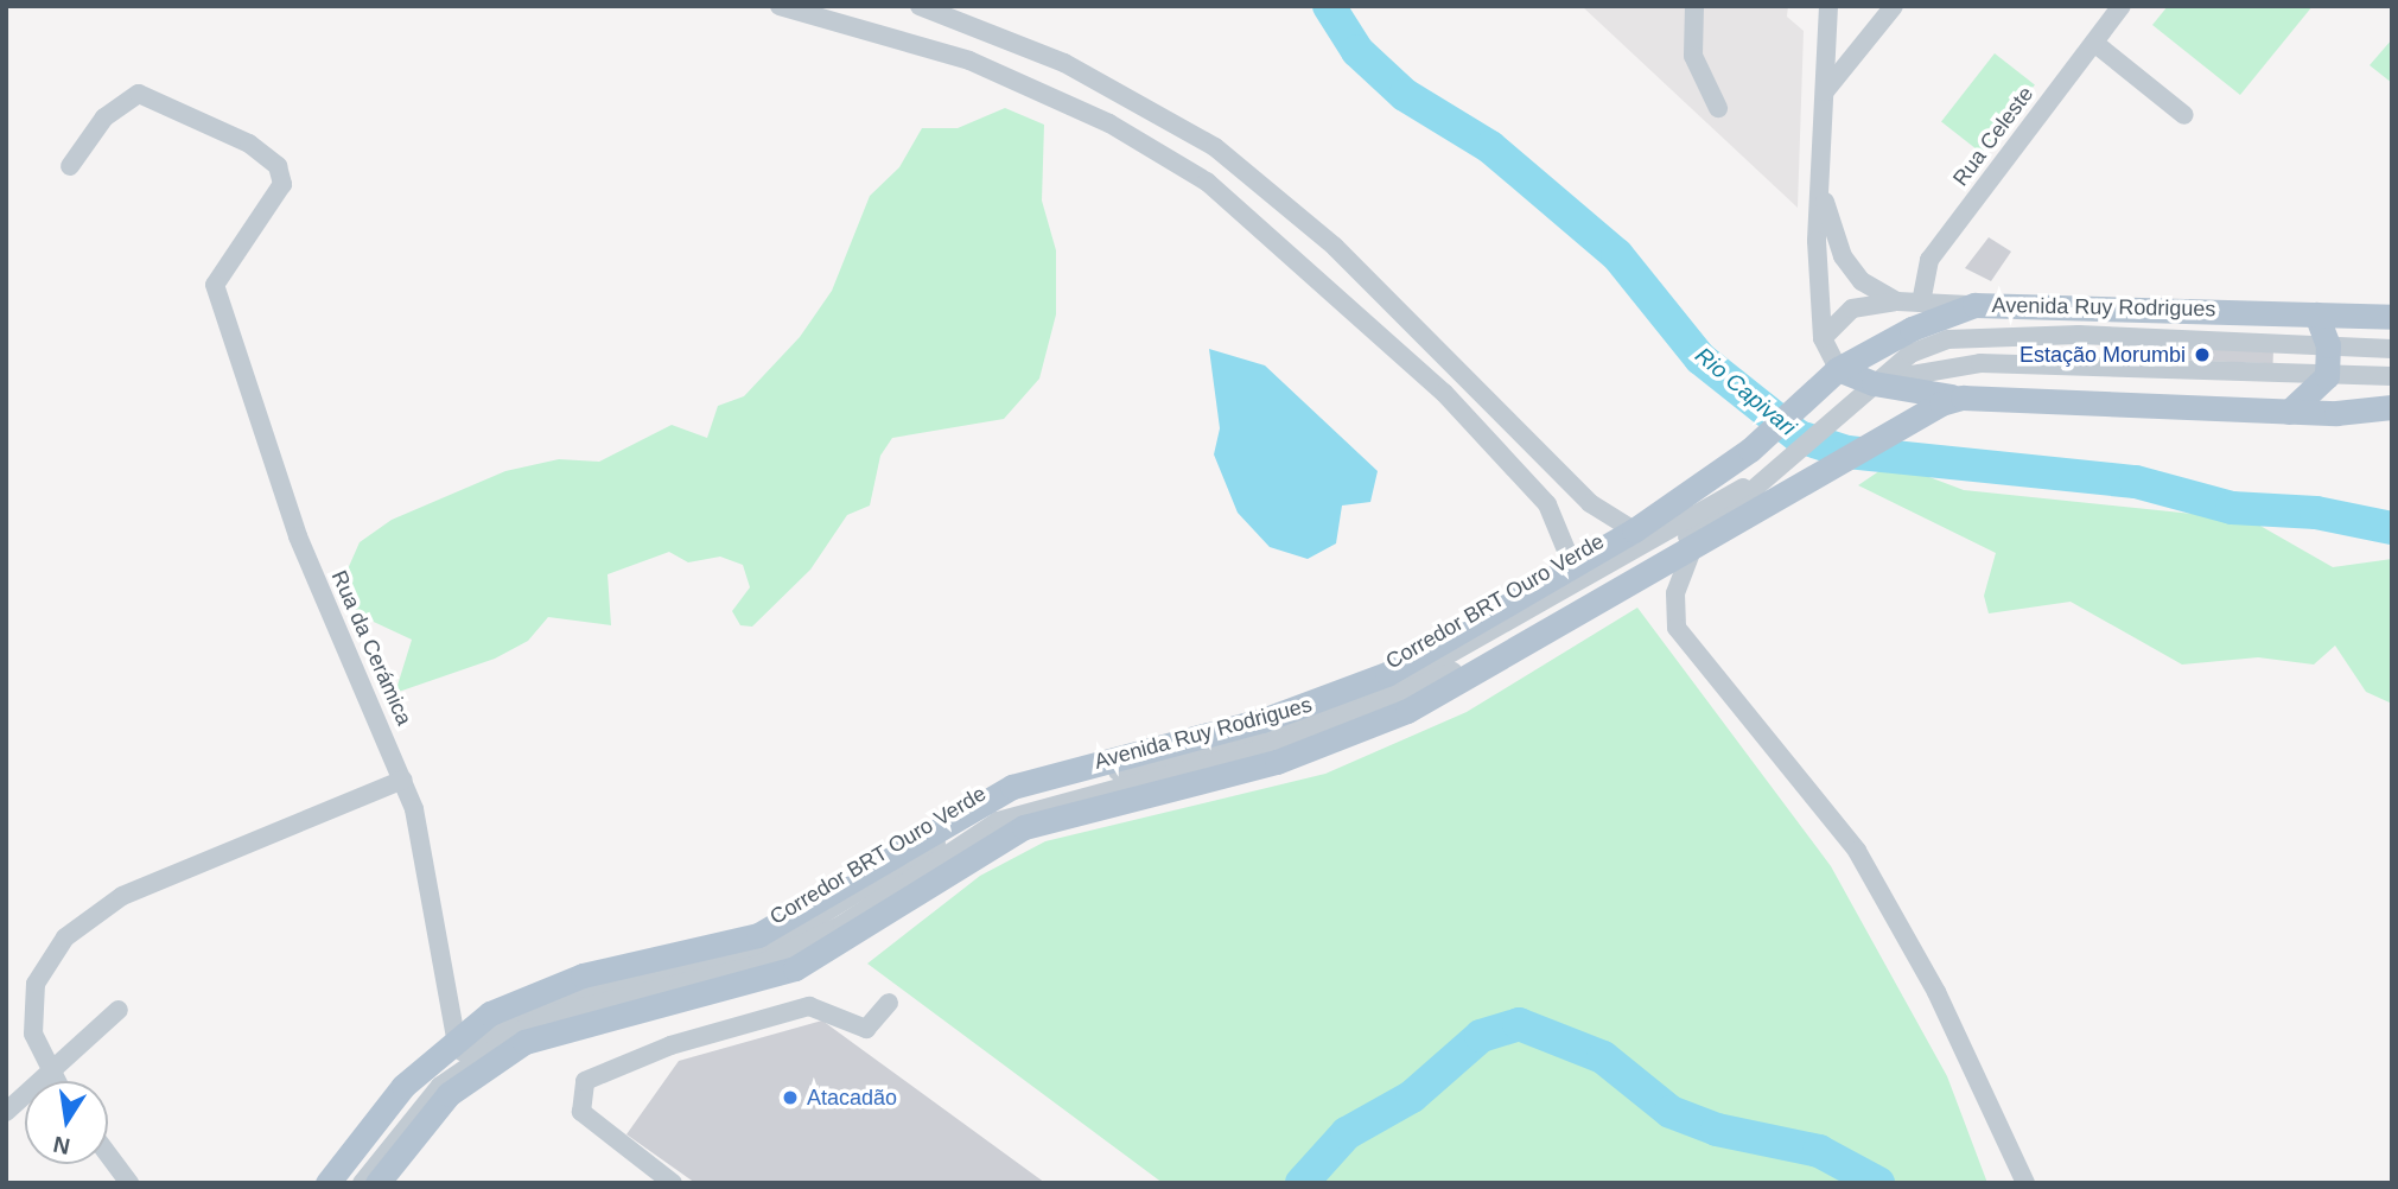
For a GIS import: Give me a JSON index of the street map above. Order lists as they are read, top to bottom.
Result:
{
  "streets": {
    "main road": ["Avenida Ruy Rodrigues"],
    "street": ["Rua Celeste", "Corredor BRT Ouro Verde", "Rua da Cerámica"]
  },
  "crossings": [
    ["Avenida Ruy Rodrigues", "Rua da Cerámica"]
  ],
  "water": ["Rio Capivari"],
  "places": ["Estação Morumbi", "Atacadão"],
  "north": "bottom"
}
